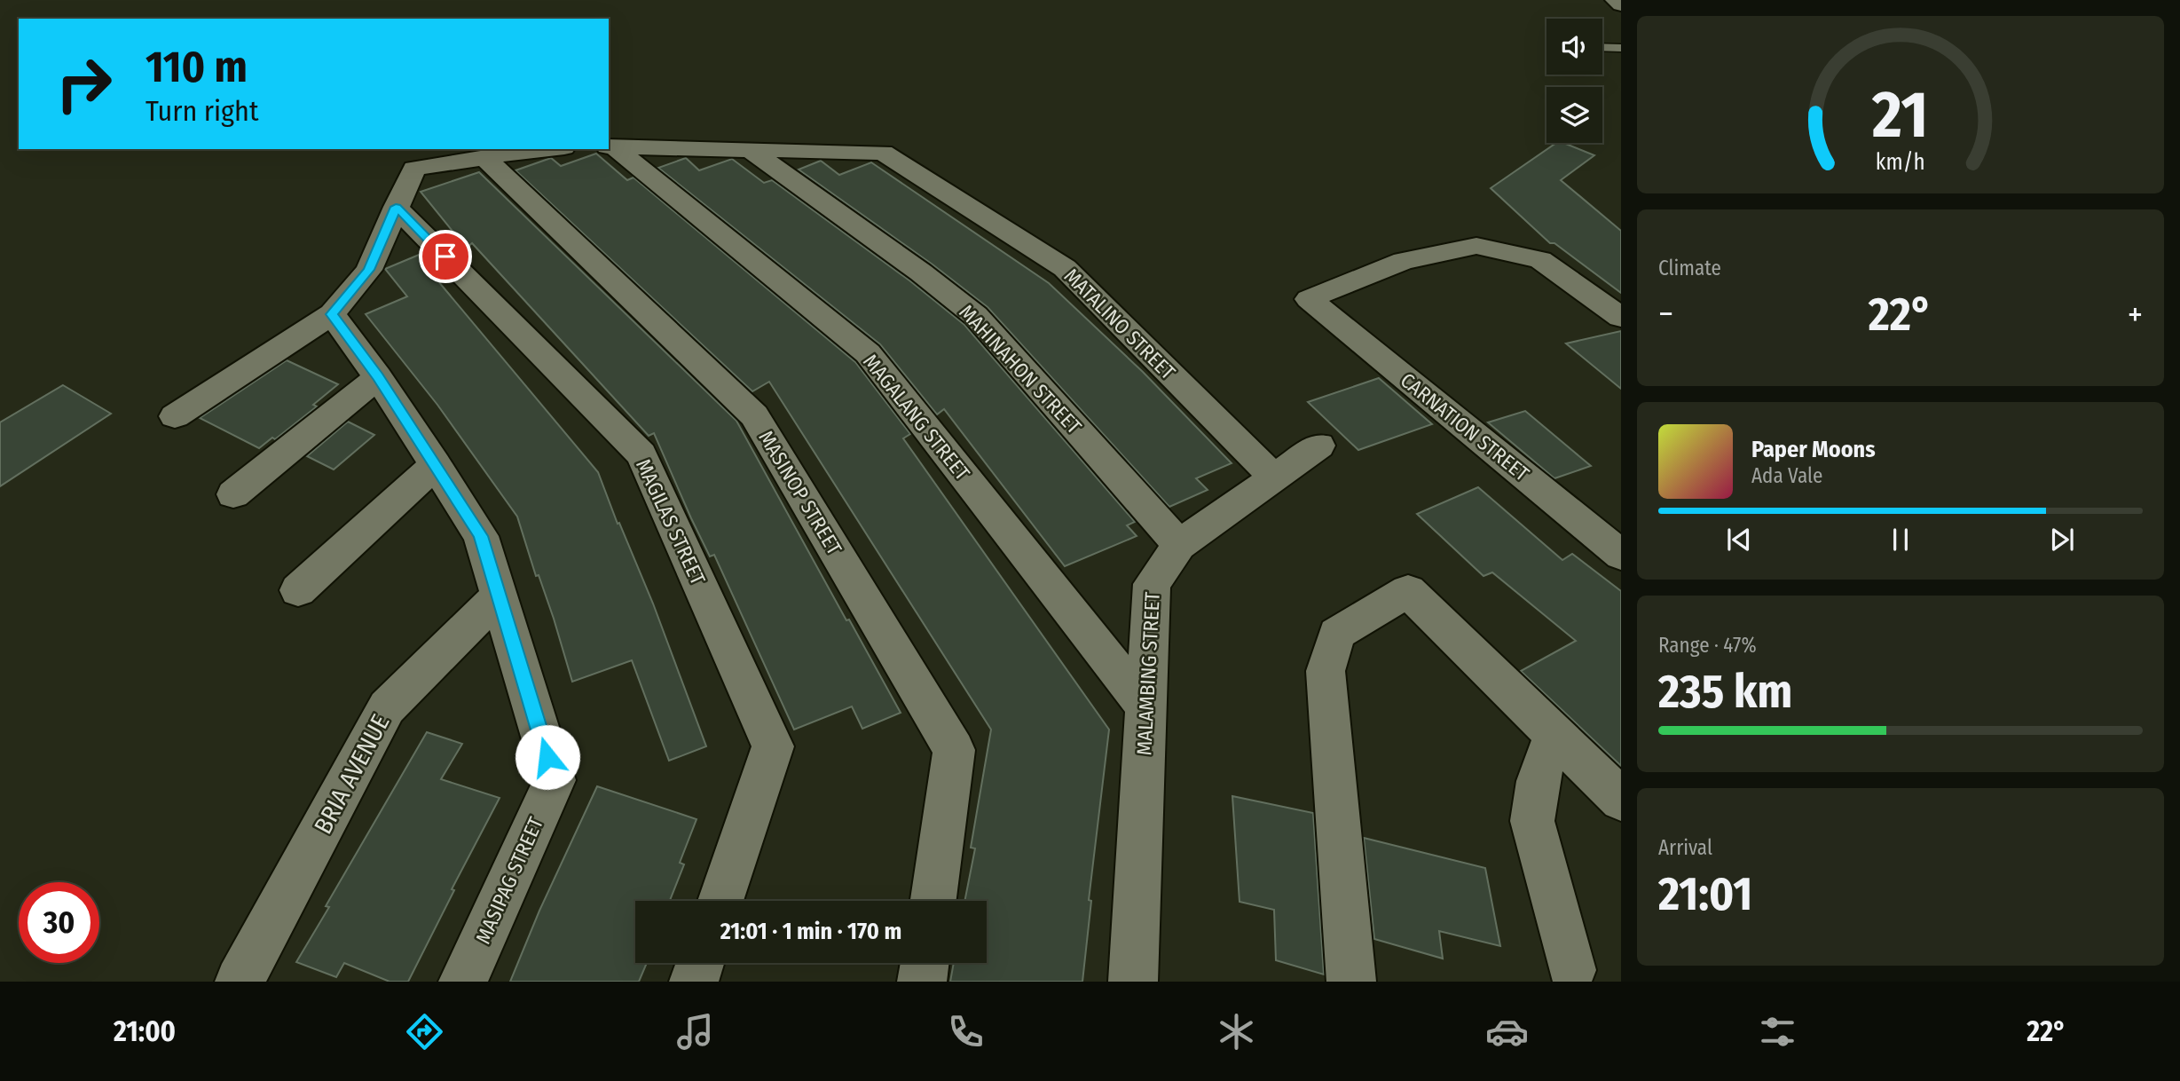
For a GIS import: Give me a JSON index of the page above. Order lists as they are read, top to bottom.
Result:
{
  "streets": {
    "street": [
      "MATALINO STREET",
      "MAHINAHON STREET",
      "MAGALANG STREET",
      "CARNATION STREET",
      "MASINOP STREET",
      "MAGILAS STREET",
      "MALAMBING STREET",
      "BRIA AVENUE",
      "MASIPAG STREET"
    ]
  },
  "crossings": [
    ["MATALINO STREET", "MAHINAHON STREET"],
    ["MATALINO STREET", "MALAMBING STREET"],
    ["MAHINAHON STREET", "MALAMBING STREET"],
    ["MAGALANG STREET", "MALAMBING STREET"],
    ["BRIA AVENUE", "MASIPAG STREET"]
  ],
  "page": {
    "turn": ["110 m", "Turn right"],
    "tile": [
      "Climate",
      ["Range · 47%", "235 km"],
      ["Arrival", "21:01"]
    ],
    "heat": ["−", "22°", "+"],
    "song": ["Paper Moons", "Ada Vale"],
    "limit": "30",
    "trip": "21:01 · 1 min · 170 m",
    "tabs": ["21:00", "22°"],
    "gauge": ["21", "km/h"]
  }
}
